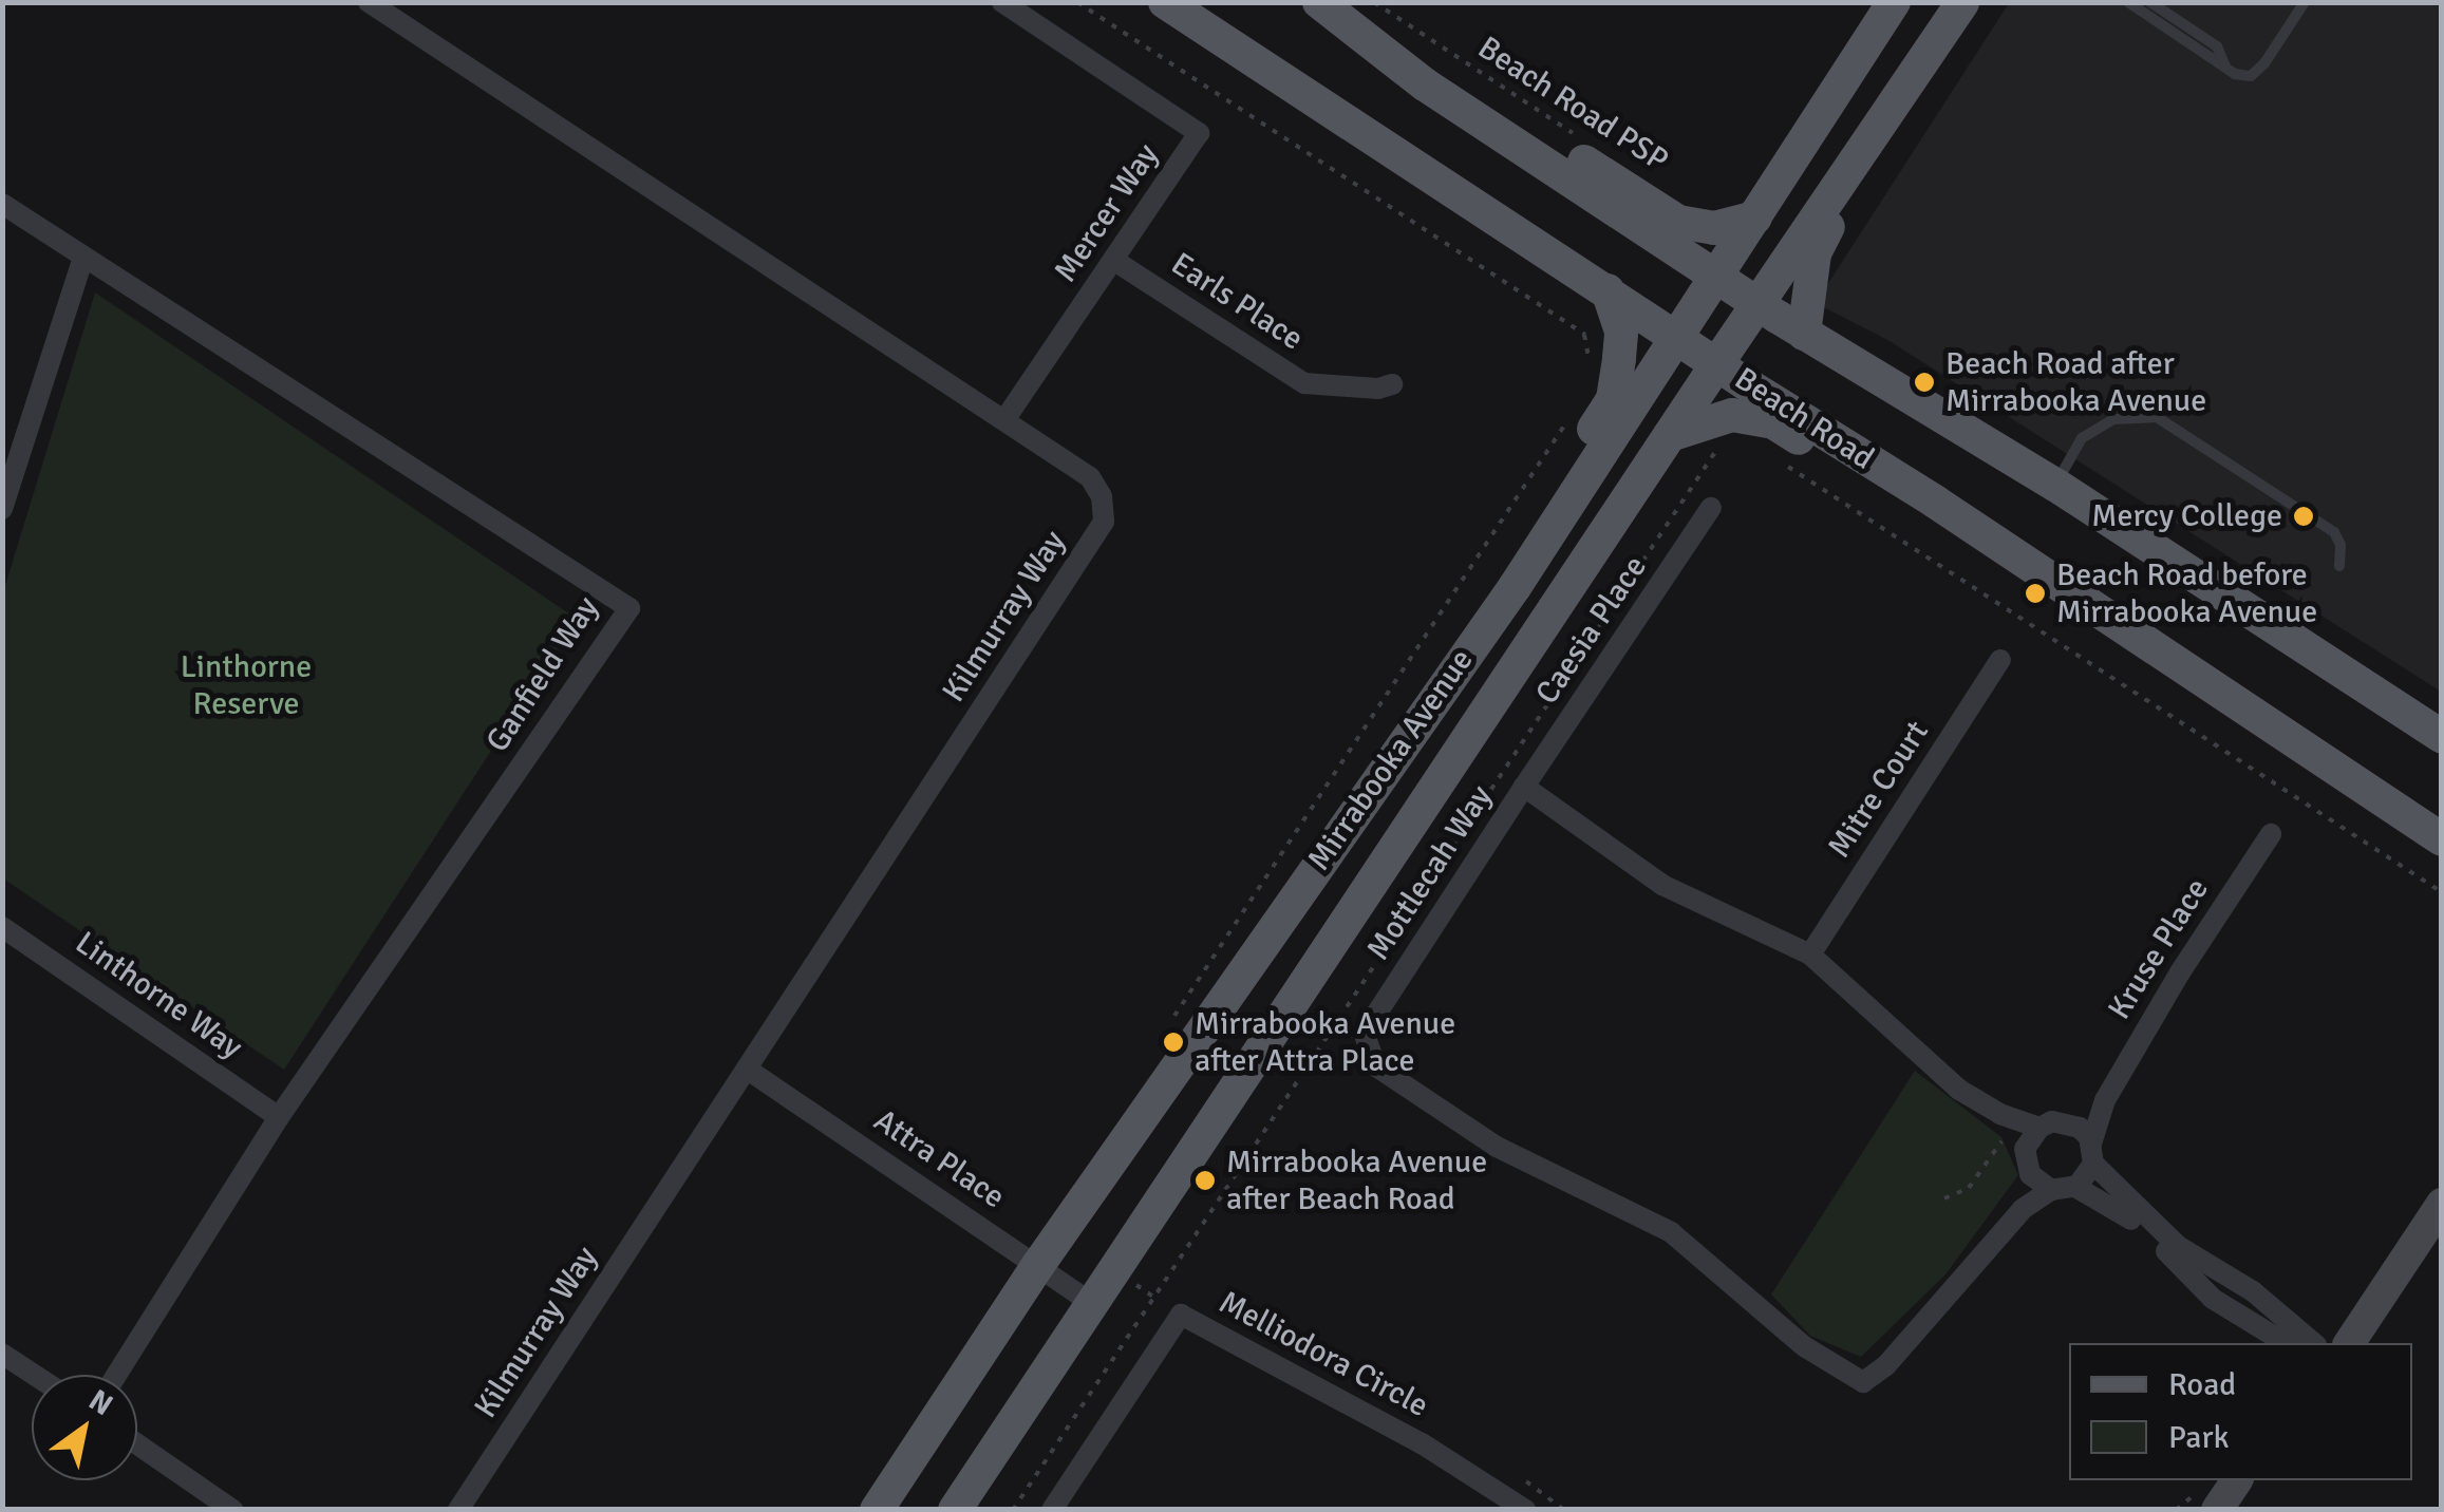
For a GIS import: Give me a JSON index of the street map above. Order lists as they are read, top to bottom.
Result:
{
  "streets": {
    "main road": ["Beach Road", "Mirrabooka Avenue"],
    "street": [
      "Mercer Way",
      "Earls Place",
      "Kilmurray Way",
      "Caesia Place",
      "Ganfield Way",
      "Mitre Court",
      "Mottlecah Way",
      "Kruse Place",
      "Linthorne Way",
      "Attra Place",
      "Melliodora Circle"
    ],
    "path": ["Beach Road PSP"]
  },
  "crossings": [
    ["Mercer Way", "Earls Place"],
    ["Mercer Way", "Kilmurray Way"],
    ["Beach Road", "Mirrabooka Avenue"],
    ["Kilmurray Way", "Attra Place"],
    ["Caesia Place", "Mottlecah Way"],
    ["Ganfield Way", "Linthorne Way"],
    ["Mirrabooka Avenue", "Attra Place"],
    ["Mitre Court", "Mottlecah Way"],
    ["Mottlecah Way", "Kruse Place"]
  ],
  "parks": ["Linthorne Reserve"],
  "places": [
    "Beach Road after Mirrabooka Avenue",
    "Mercy College",
    "Beach Road before Mirrabooka Avenue",
    "Mirrabooka Avenue after Attra Place",
    "Mirrabooka Avenue after Beach Road"
  ],
  "legend": ["Road", "Park"],
  "north": "top right"
}
